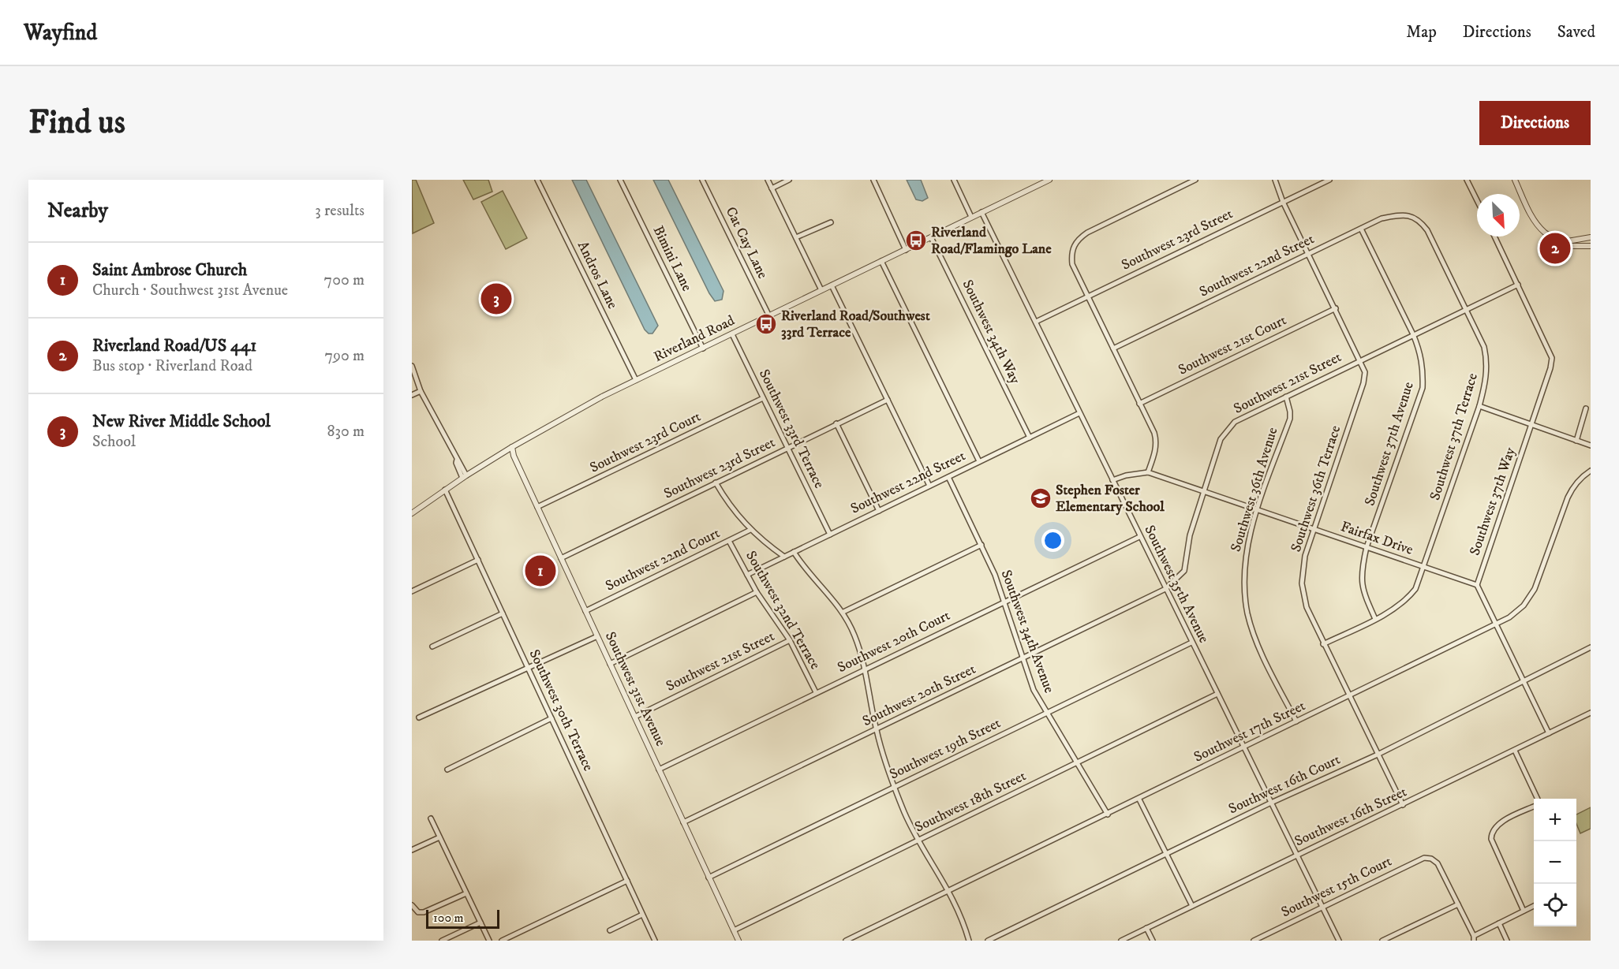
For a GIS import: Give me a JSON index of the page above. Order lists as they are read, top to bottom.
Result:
{
  "streets": {
    "street": [
      "Southwest 23rd Street",
      "Cat Cay Lane",
      "Bimini Lane",
      "Southwest 22nd Street",
      "Andros Lane",
      "Southwest 34th Way",
      "Riverland Road",
      "Southwest 21st Court",
      "Southwest 21st Street",
      "Southwest 33rd Terrace",
      "Southwest 37th Terrace",
      "Southwest 23rd Court",
      "Southwest 37th Avenue",
      "Southwest 36th Terrace",
      "Southwest 36th Avenue",
      "Southwest 37th Way",
      "Fairfax Drive",
      "Southwest 22nd Court",
      "Southwest 35th Avenue",
      "Southwest 32nd Terrace",
      "Southwest 34th Avenue",
      "Southwest 20th Court",
      "Southwest 31st Avenue",
      "Southwest 20th Street",
      "Southwest 30th Terrace",
      "Southwest 17th Street",
      "Southwest 19th Street",
      "Southwest 16th Court",
      "Southwest 18th Street",
      "Southwest 16th Street",
      "Southwest 15th Court"
    ]
  },
  "crossings": [
    ["Southwest 23rd Street", "Southwest 33rd Terrace"],
    ["Southwest 23rd Street", "Southwest 36th Terrace"],
    ["Southwest 23rd Street", "Southwest 35th Avenue"],
    ["Southwest 23rd Street", "Southwest 31st Avenue"],
    ["Cat Cay Lane", "Riverland Road"],
    ["Bimini Lane", "Riverland Road"],
    ["Southwest 22nd Street", "Southwest 34th Way"],
    ["Southwest 22nd Street", "Southwest 33rd Terrace"],
    ["Southwest 22nd Street", "Southwest 37th Terrace"],
    ["Southwest 22nd Street", "Southwest 37th Avenue"],
    ["Southwest 22nd Street", "Southwest 36th Terrace"],
    ["Southwest 22nd Street", "Southwest 35th Avenue"],
    ["Southwest 22nd Street", "Southwest 32nd Terrace"],
    ["Southwest 22nd Street", "Southwest 34th Avenue"],
    ["Andros Lane", "Riverland Road"],
    ["Southwest 34th Way", "Riverland Road"],
    ["Riverland Road", "Southwest 33rd Terrace"],
    ["Riverland Road", "Southwest 35th Avenue"],
    ["Riverland Road", "Southwest 31st Avenue"],
    ["Riverland Road", "Southwest 30th Terrace"],
    ["Southwest 21st Court", "Southwest 36th Terrace"],
    ["Southwest 21st Street", "Southwest 37th Terrace"],
    ["Southwest 21st Street", "Southwest 37th Avenue"],
    ["Southwest 21st Street", "Southwest 36th Terrace"],
    ["Southwest 21st Street", "Southwest 36th Avenue"],
    ["Southwest 21st Street", "Southwest 37th Way"],
    ["Southwest 21st Street", "Fairfax Drive"],
    ["Southwest 21st Street", "Southwest 35th Avenue"],
    ["Southwest 21st Street", "Southwest 32nd Terrace"],
    ["Southwest 21st Street", "Southwest 31st Avenue"],
    ["Southwest 21st Street", "Southwest 20th Street"],
    ["Southwest 33rd Terrace", "Southwest 23rd Court"],
    ["Southwest 37th Terrace", "Fairfax Drive"],
    ["Southwest 23rd Court", "Southwest 31st Avenue"],
    ["Southwest 37th Avenue", "Fairfax Drive"],
    ["Southwest 36th Terrace", "Fairfax Drive"],
    ["Southwest 36th Terrace", "Southwest 17th Street"],
    ["Southwest 36th Terrace", "Southwest 16th Court"],
    ["Southwest 36th Terrace", "Southwest 16th Street"],
    ["Southwest 36th Avenue", "Fairfax Drive"],
    ["Southwest 36th Avenue", "Southwest 17th Street"],
    ["Southwest 37th Way", "Fairfax Drive"],
    ["Fairfax Drive", "Southwest 35th Avenue"],
    ["Southwest 22nd Court", "Southwest 32nd Terrace"],
    ["Southwest 22nd Court", "Southwest 31st Avenue"],
    ["Southwest 35th Avenue", "Southwest 20th Court"],
    ["Southwest 35th Avenue", "Southwest 20th Street"],
    ["Southwest 35th Avenue", "Southwest 17th Street"],
    ["Southwest 35th Avenue", "Southwest 19th Street"],
    ["Southwest 35th Avenue", "Southwest 16th Court"],
    ["Southwest 35th Avenue", "Southwest 18th Street"],
    ["Southwest 35th Avenue", "Southwest 16th Street"],
    ["Southwest 35th Avenue", "Southwest 15th Court"],
    ["Southwest 32nd Terrace", "Southwest 20th Court"],
    ["Southwest 34th Avenue", "Southwest 20th Court"],
    ["Southwest 34th Avenue", "Southwest 20th Street"],
    ["Southwest 34th Avenue", "Southwest 17th Street"],
    ["Southwest 34th Avenue", "Southwest 19th Street"],
    ["Southwest 34th Avenue", "Southwest 18th Street"],
    ["Southwest 20th Court", "Southwest 31st Avenue"],
    ["Southwest 31st Avenue", "Southwest 20th Street"],
    ["Southwest 31st Avenue", "Southwest 19th Street"],
    ["Southwest 31st Avenue", "Southwest 18th Street"]
  ],
  "places": {
    "bus stop": ["Riverland Road/Flamingo Lane", "Riverland Road/Southwest 33rd Terrace"],
    "school or university": ["Stephen Foster Elementary School"]
  },
  "scale_bar": "100 m",
  "north": "bottom right",
  "page": {
    "header": "Wayfind",
    "nav": ["Map", "Directions", "Saved"],
    "buttons": "Directions",
    "title": "Find us",
    "heading": ["Nearby", "3 results"],
    "pins": ["2", "3", "1"],
    "list": [
      {
        "mark": "1",
        "name": "Saint Ambrose Church",
        "note": "Church · Southwest 31st Avenue",
        "value": "700 m"
      },
      {
        "mark": "2",
        "name": "Riverland Road/US 441",
        "note": "Bus stop · Riverland Road",
        "value": "790 m"
      },
      {
        "mark": "3",
        "name": "New River Middle School",
        "note": "School",
        "value": "830 m"
      }
    ],
    "map_buttons": ["+", "−"],
    "scale": "100 m"
  }
}
